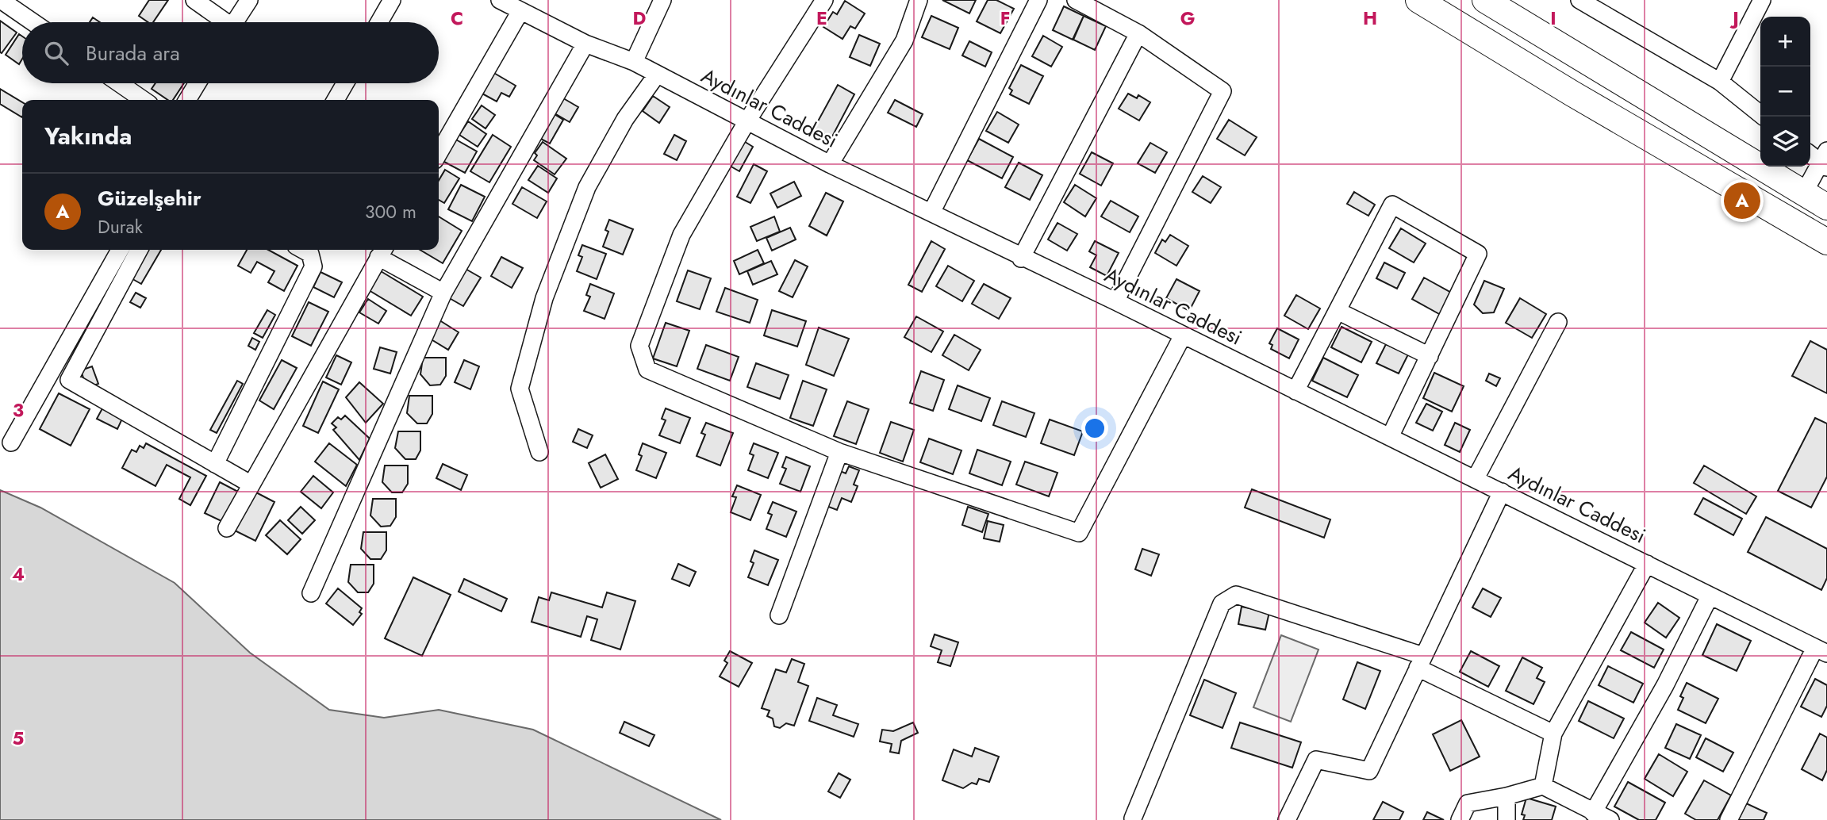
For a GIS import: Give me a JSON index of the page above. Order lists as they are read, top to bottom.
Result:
{
  "streets": {
    "street": ["Aydınlar Caddesi"]
  },
  "page": {
    "map_buttons": ["+", "−"],
    "search": "Burada ara",
    "heading": "Yakında",
    "list": [
      {
        "mark": "A",
        "name": "Güzelşehir",
        "note": "Durak",
        "value": "300 m"
      }
    ],
    "pins": "A"
  },
  "grid": {
    "columns": [
      "C",
      "D",
      "E",
      "F",
      "G",
      "H",
      "I",
      "J"
    ],
    "rows": ["3", "4", "5"]
  }
}
